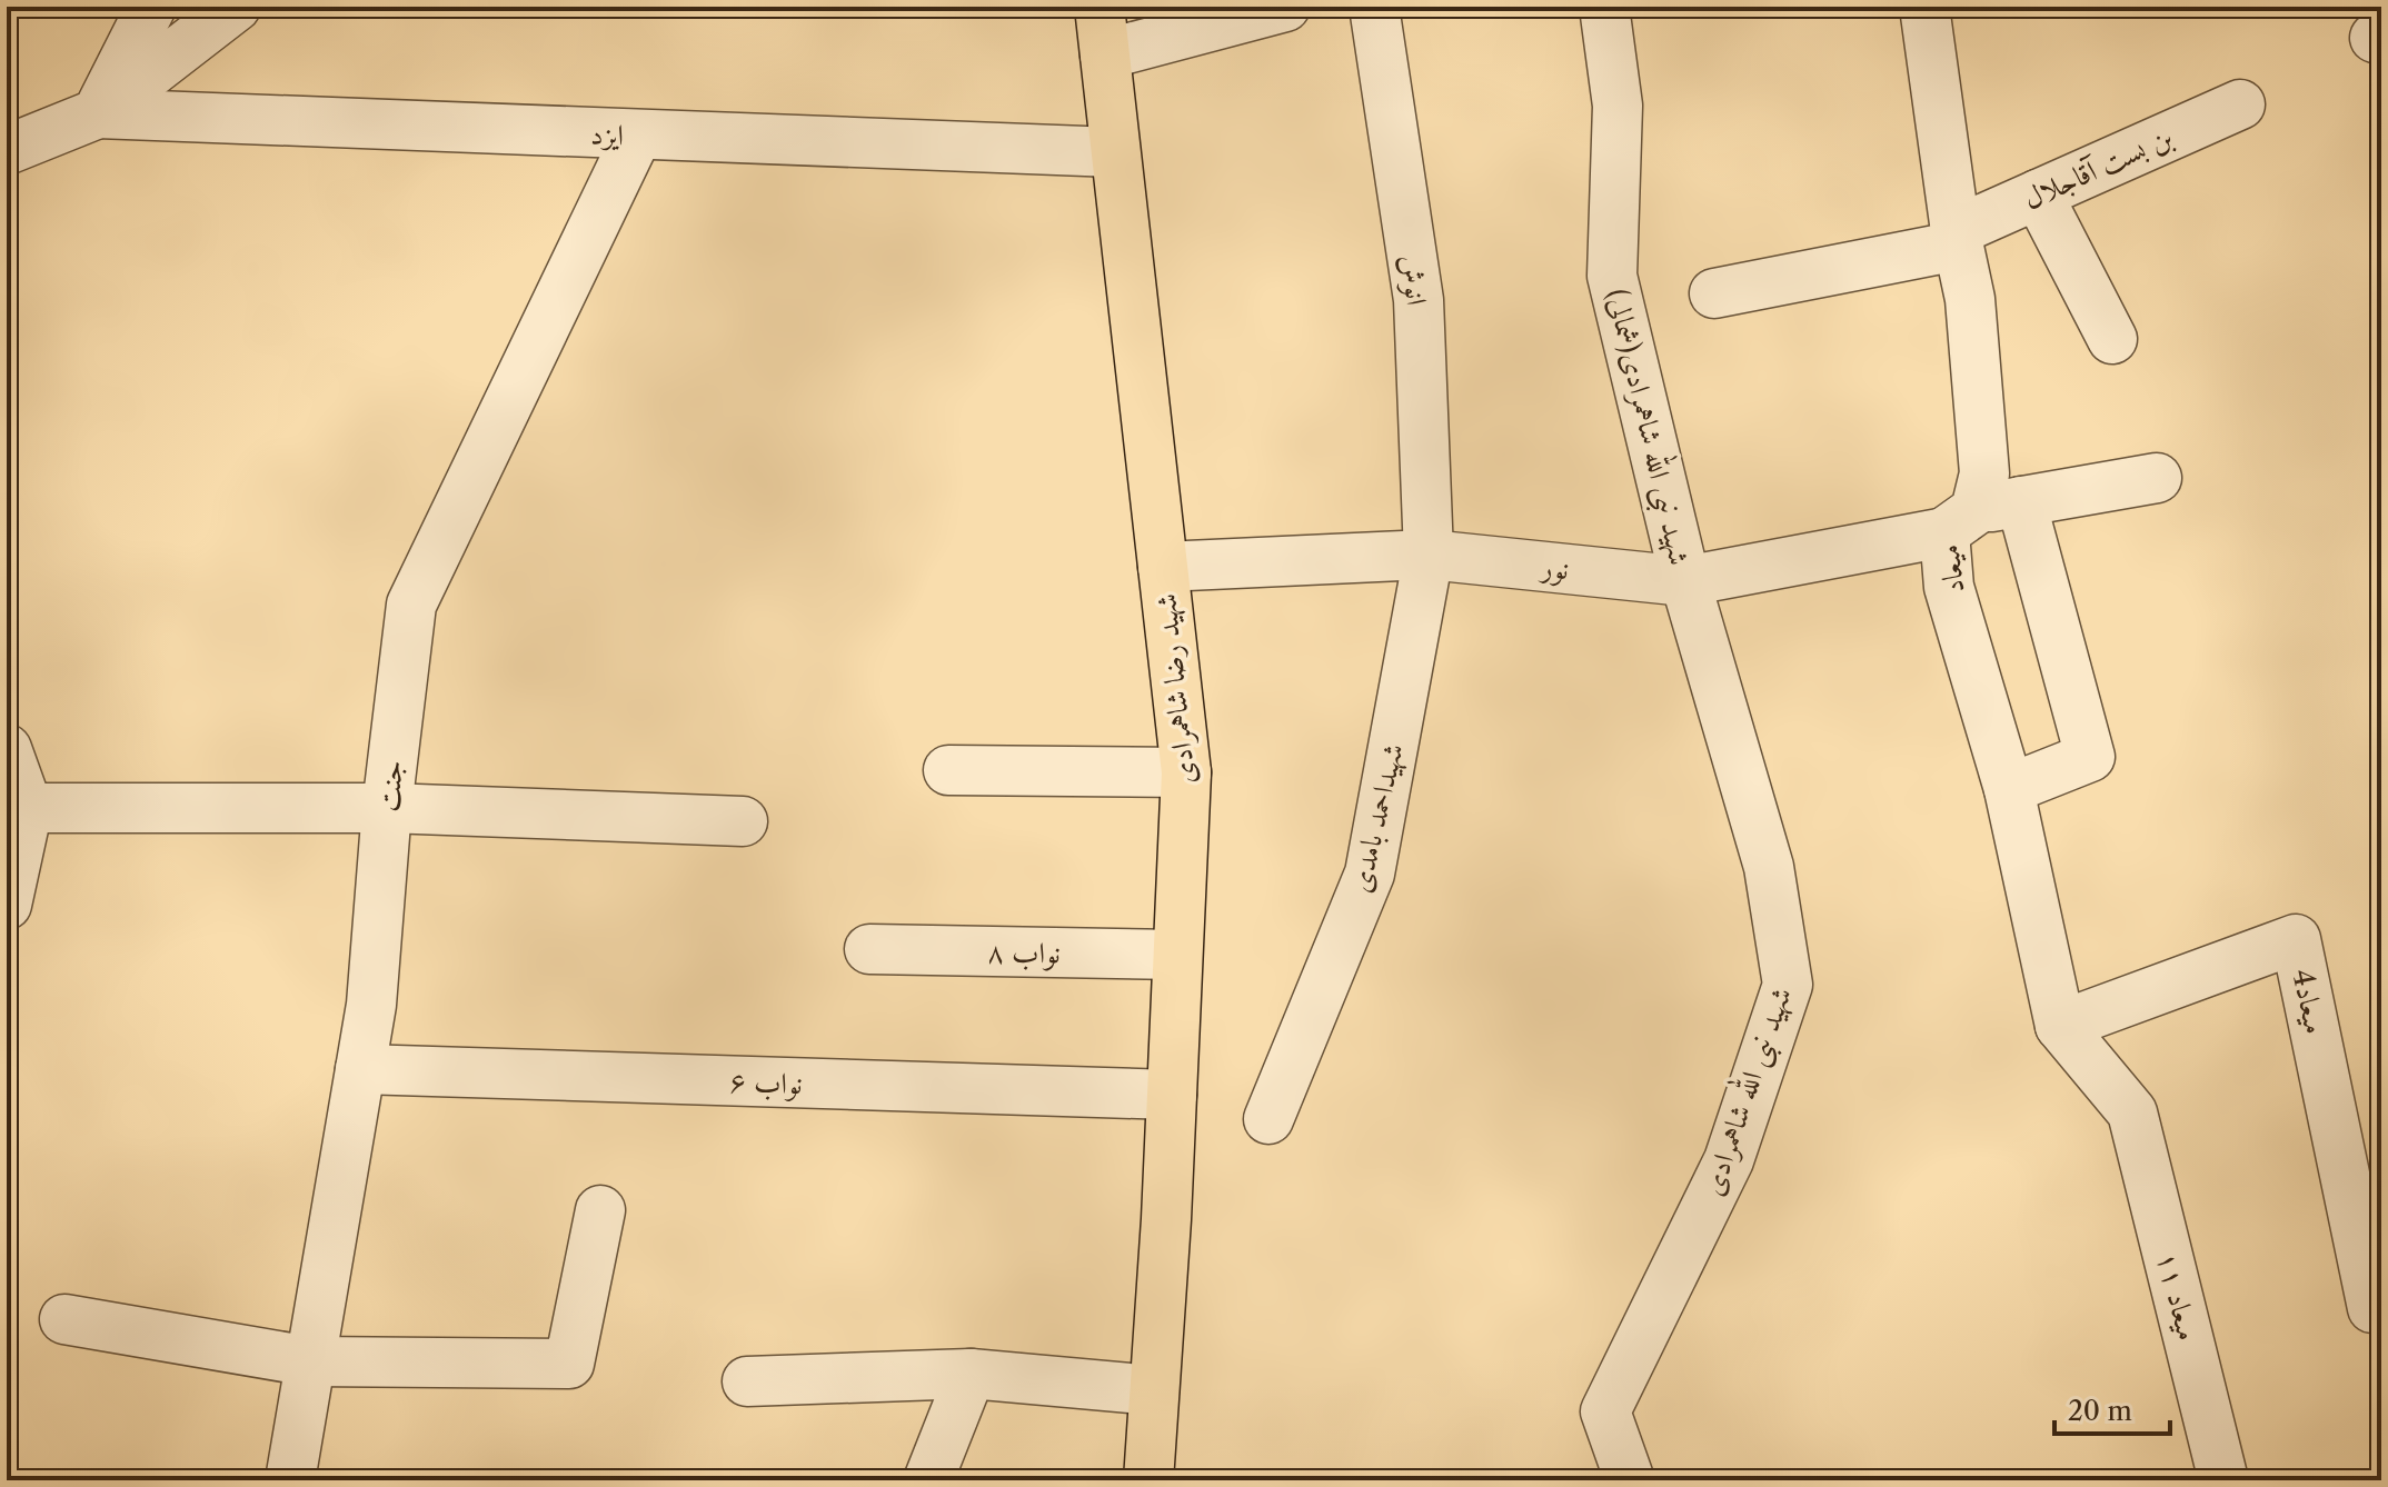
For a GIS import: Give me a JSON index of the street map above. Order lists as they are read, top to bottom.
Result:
{
  "streets": {
    "main road": ["شهید رضا شاهمرادی"],
    "street": [
      "ایزد",
      "بن بست آقاجلال",
      "انوش",
      "شهید نبی الله شاهمرادی(شمالی)",
      "نور",
      "میعاد",
      "جنت",
      "شهیداحمد بامدی",
      "نواب ۸",
      "میعاد4",
      "نواب ۶",
      "شهید نبی الله شاهمرادی",
      "میعاد ۱۱"
    ]
  },
  "crossings": [
    ["ایزد", "شهید رضا شاهمرادی"],
    ["ایزد", "جنت"],
    ["بن بست آقاجلال", "میعاد"],
    ["انوش", "نور"],
    ["انوش", "شهیداحمد بامدی"],
    ["شهید نبی الله شاهمرادی(شمالی)", "نور"],
    ["شهید نبی الله شاهمرادی(شمالی)", "شهید نبی الله شاهمرادی"],
    ["نور", "میعاد"],
    ["نور", "شهید رضا شاهمرادی"],
    ["نور", "شهیداحمد بامدی"],
    ["نور", "شهید نبی الله شاهمرادی"],
    ["میعاد", "میعاد4"],
    ["میعاد", "میعاد ۱۱"],
    ["شهید رضا شاهمرادی", "نواب ۸"],
    ["شهید رضا شاهمرادی", "نواب ۶"],
    ["جنت", "نواب ۶"]
  ],
  "scale_bar": "20 m"
}
